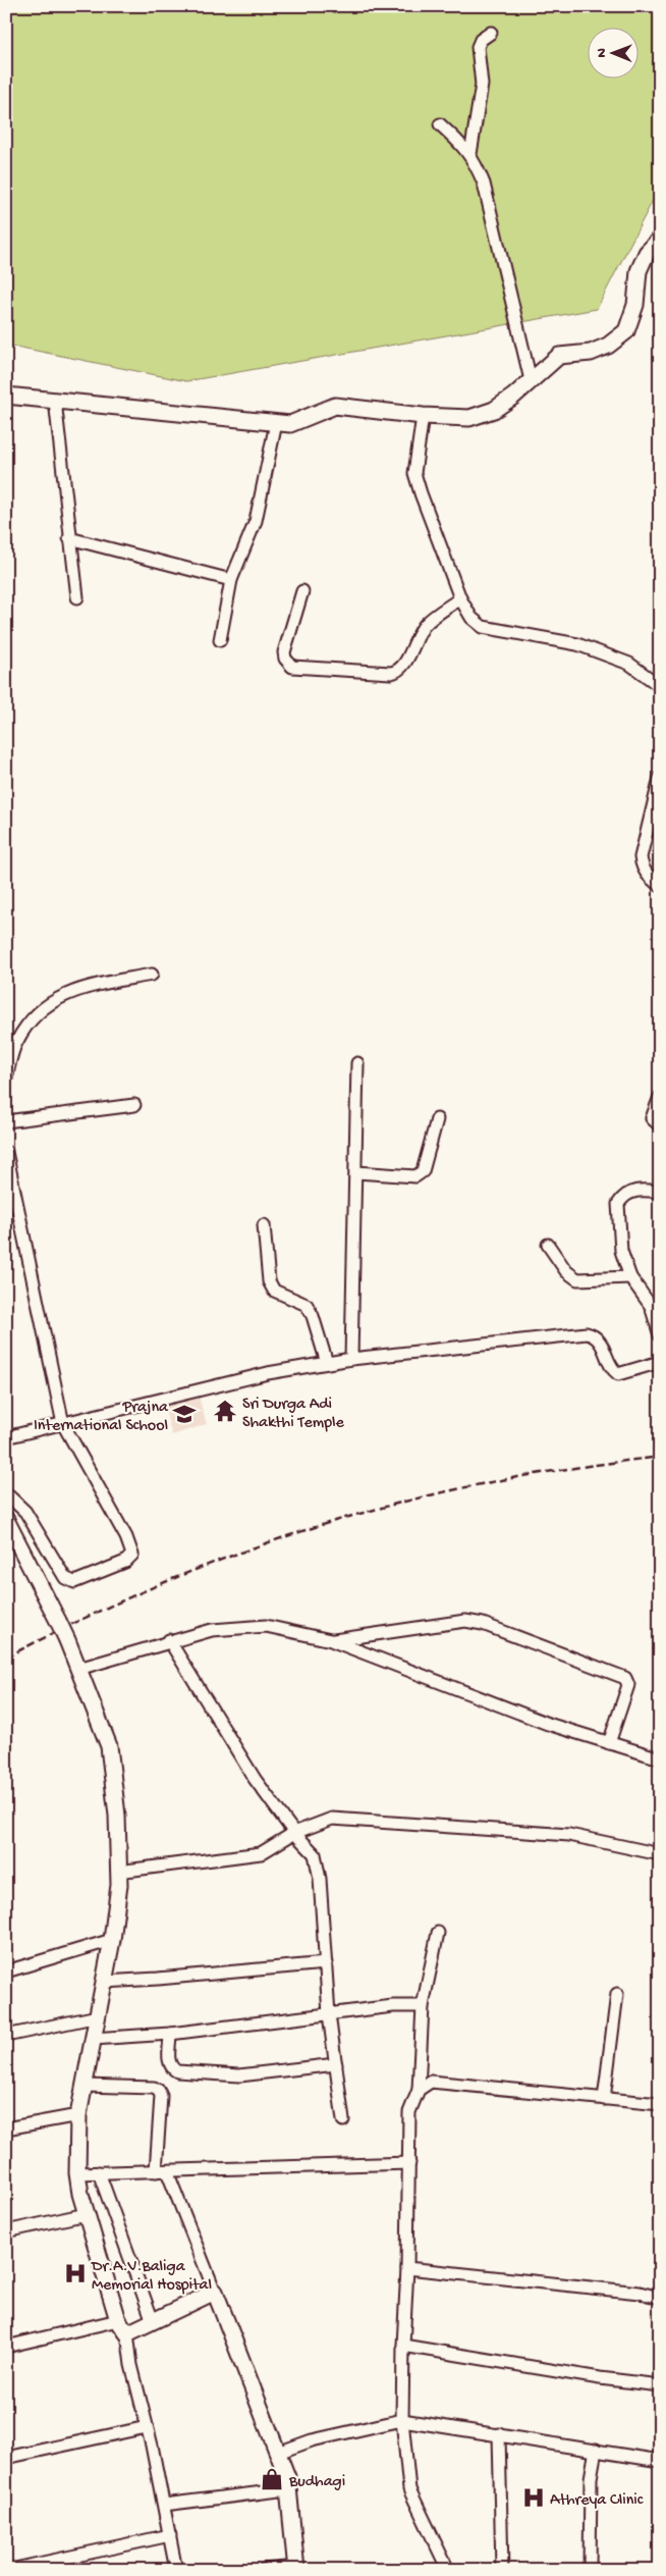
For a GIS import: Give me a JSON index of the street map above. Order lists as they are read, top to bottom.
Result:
{
  "places": {
    "temple": ["Sri Durga Adi Shakthi Temple"],
    "school or university": ["Prajna International School"],
    "hospital": ["Dr.A.V.Baliga Memorial Hospital", "Athreya Clinic"],
    "shop": ["Budhagi"]
  },
  "north": "left"
}
